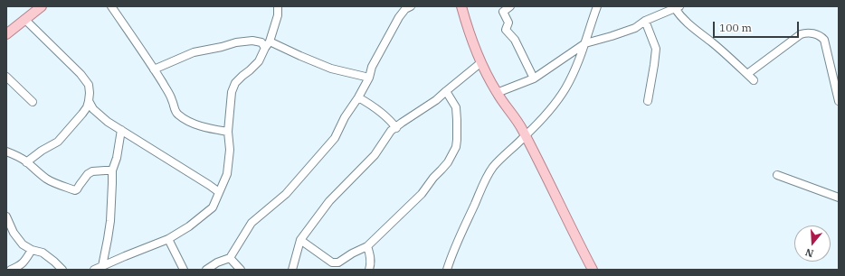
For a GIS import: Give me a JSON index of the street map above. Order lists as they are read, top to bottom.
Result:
{
  "scale_bar": "100 m",
  "north": "bottom"
}
